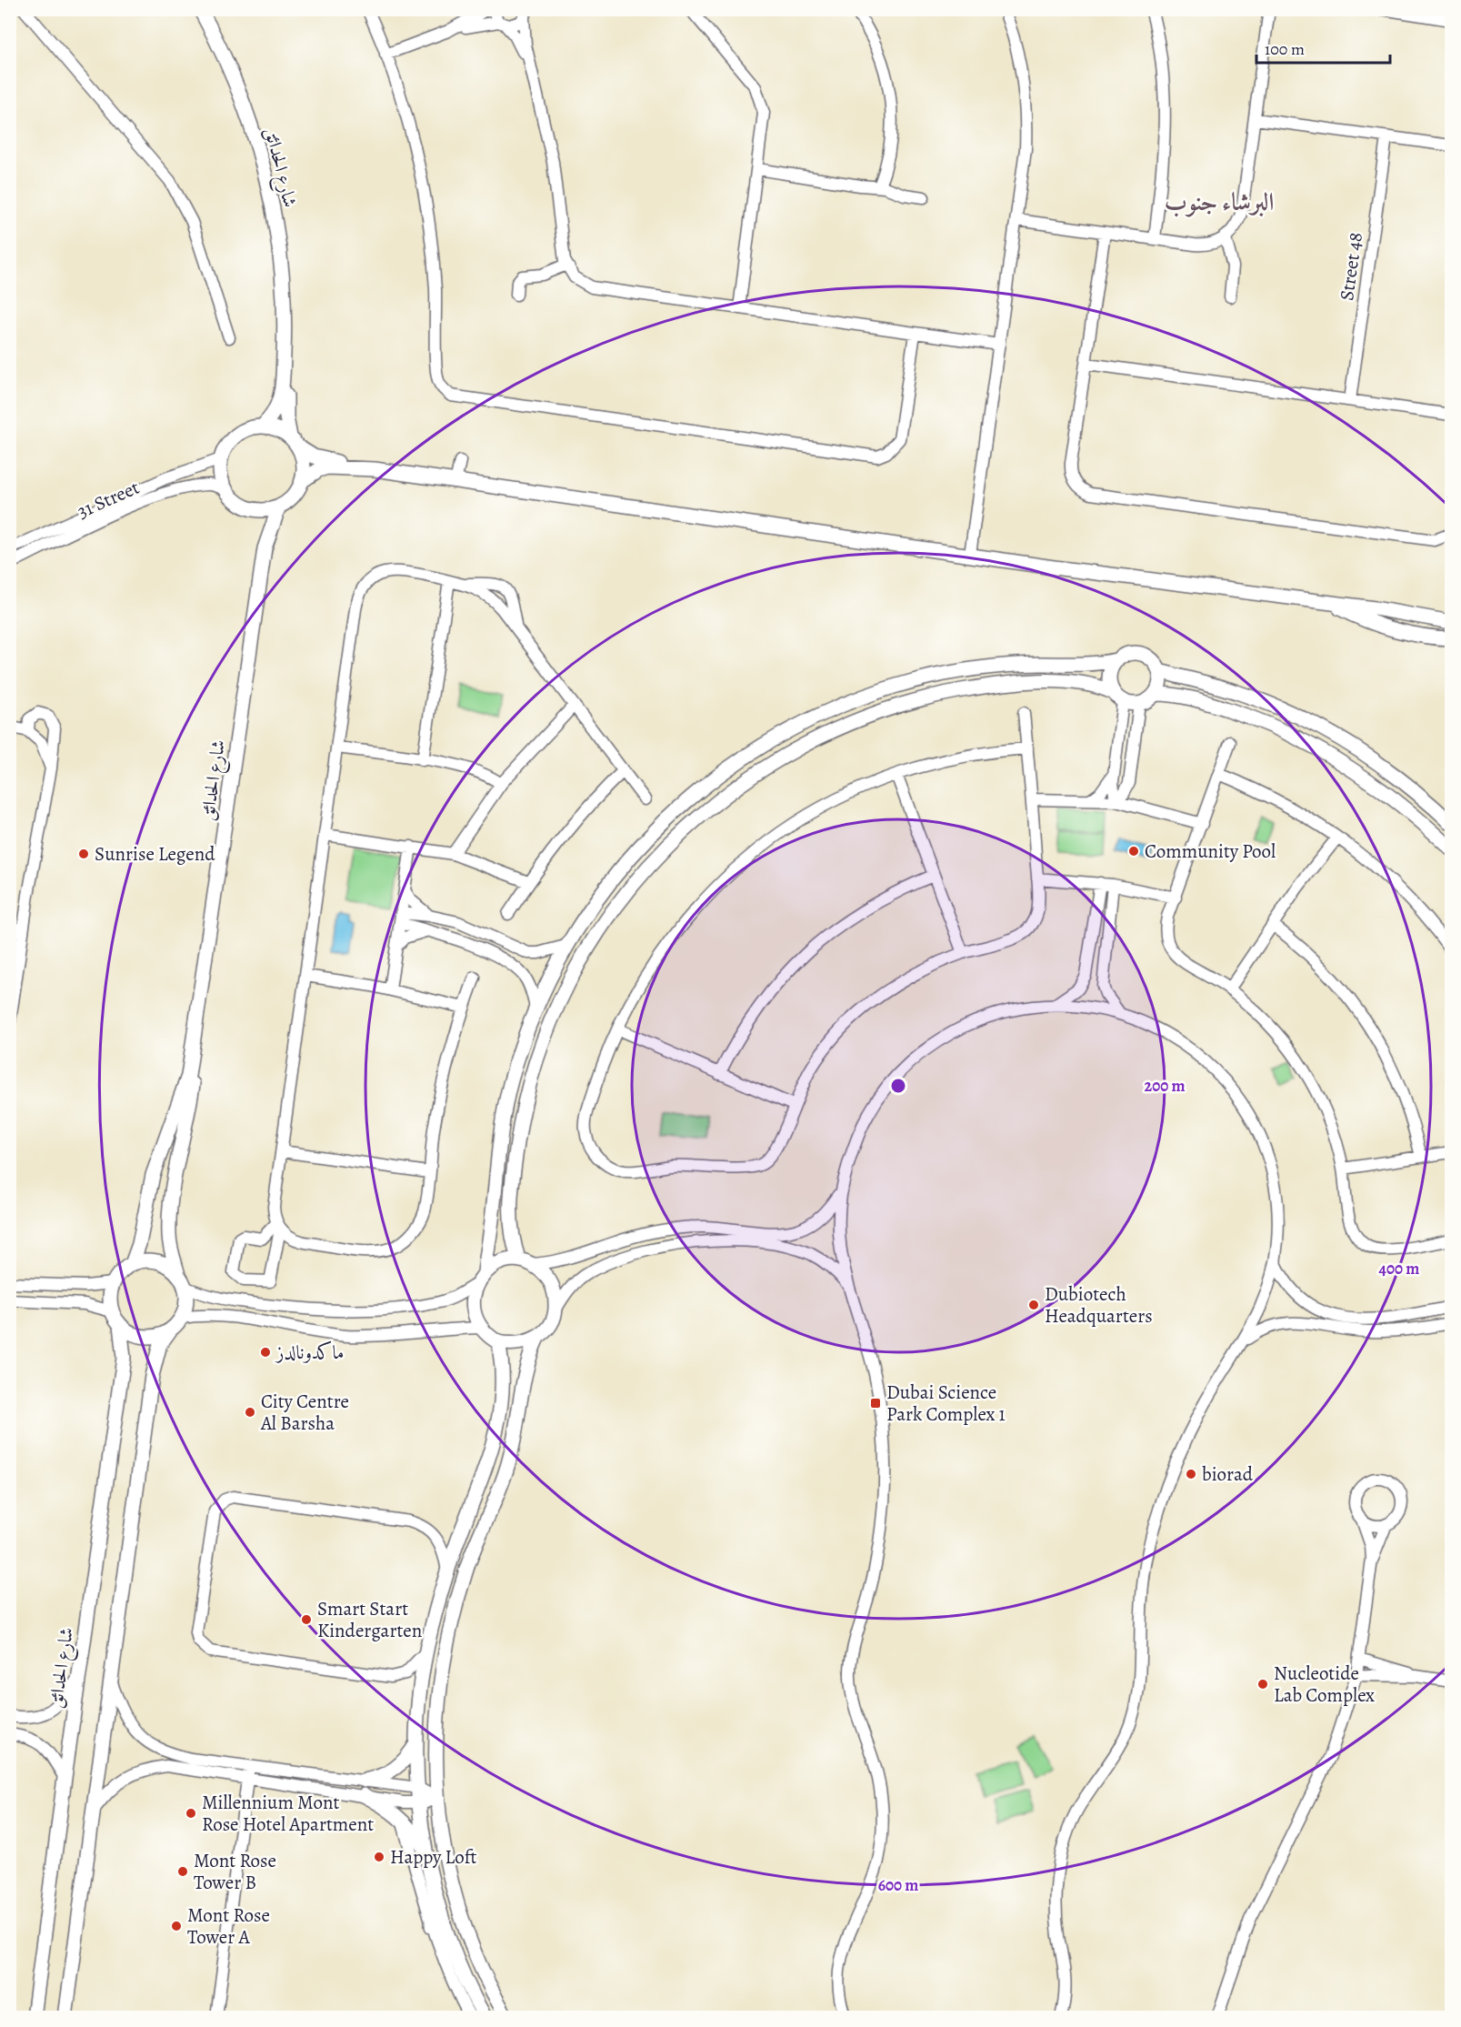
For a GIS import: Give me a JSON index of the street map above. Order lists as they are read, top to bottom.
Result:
{
  "streets": {
    "street": ["شارع الحدائق", "Street 48", "31 Street"]
  },
  "districts": ["البرشاء جنوب"],
  "places": {
    "other": [
      "Community Pool",
      "Sunrise Legend",
      "Dubiotech Headquarters",
      "ماكدونالدز",
      "City Centre Al Barsha",
      "biorad",
      "Smart Start Kindergarten",
      "Nucleotide Lab Complex",
      "Millennium Mont Rose Hotel Apartment",
      "Happy Loft",
      "Mont Rose Tower B",
      "Mont Rose Tower A"
    ],
    "transit": ["Dubai Science Park Complex 1"]
  },
  "scale_bar": "100 m",
  "rings": ["200 m", "400 m", "600 m"]
}
